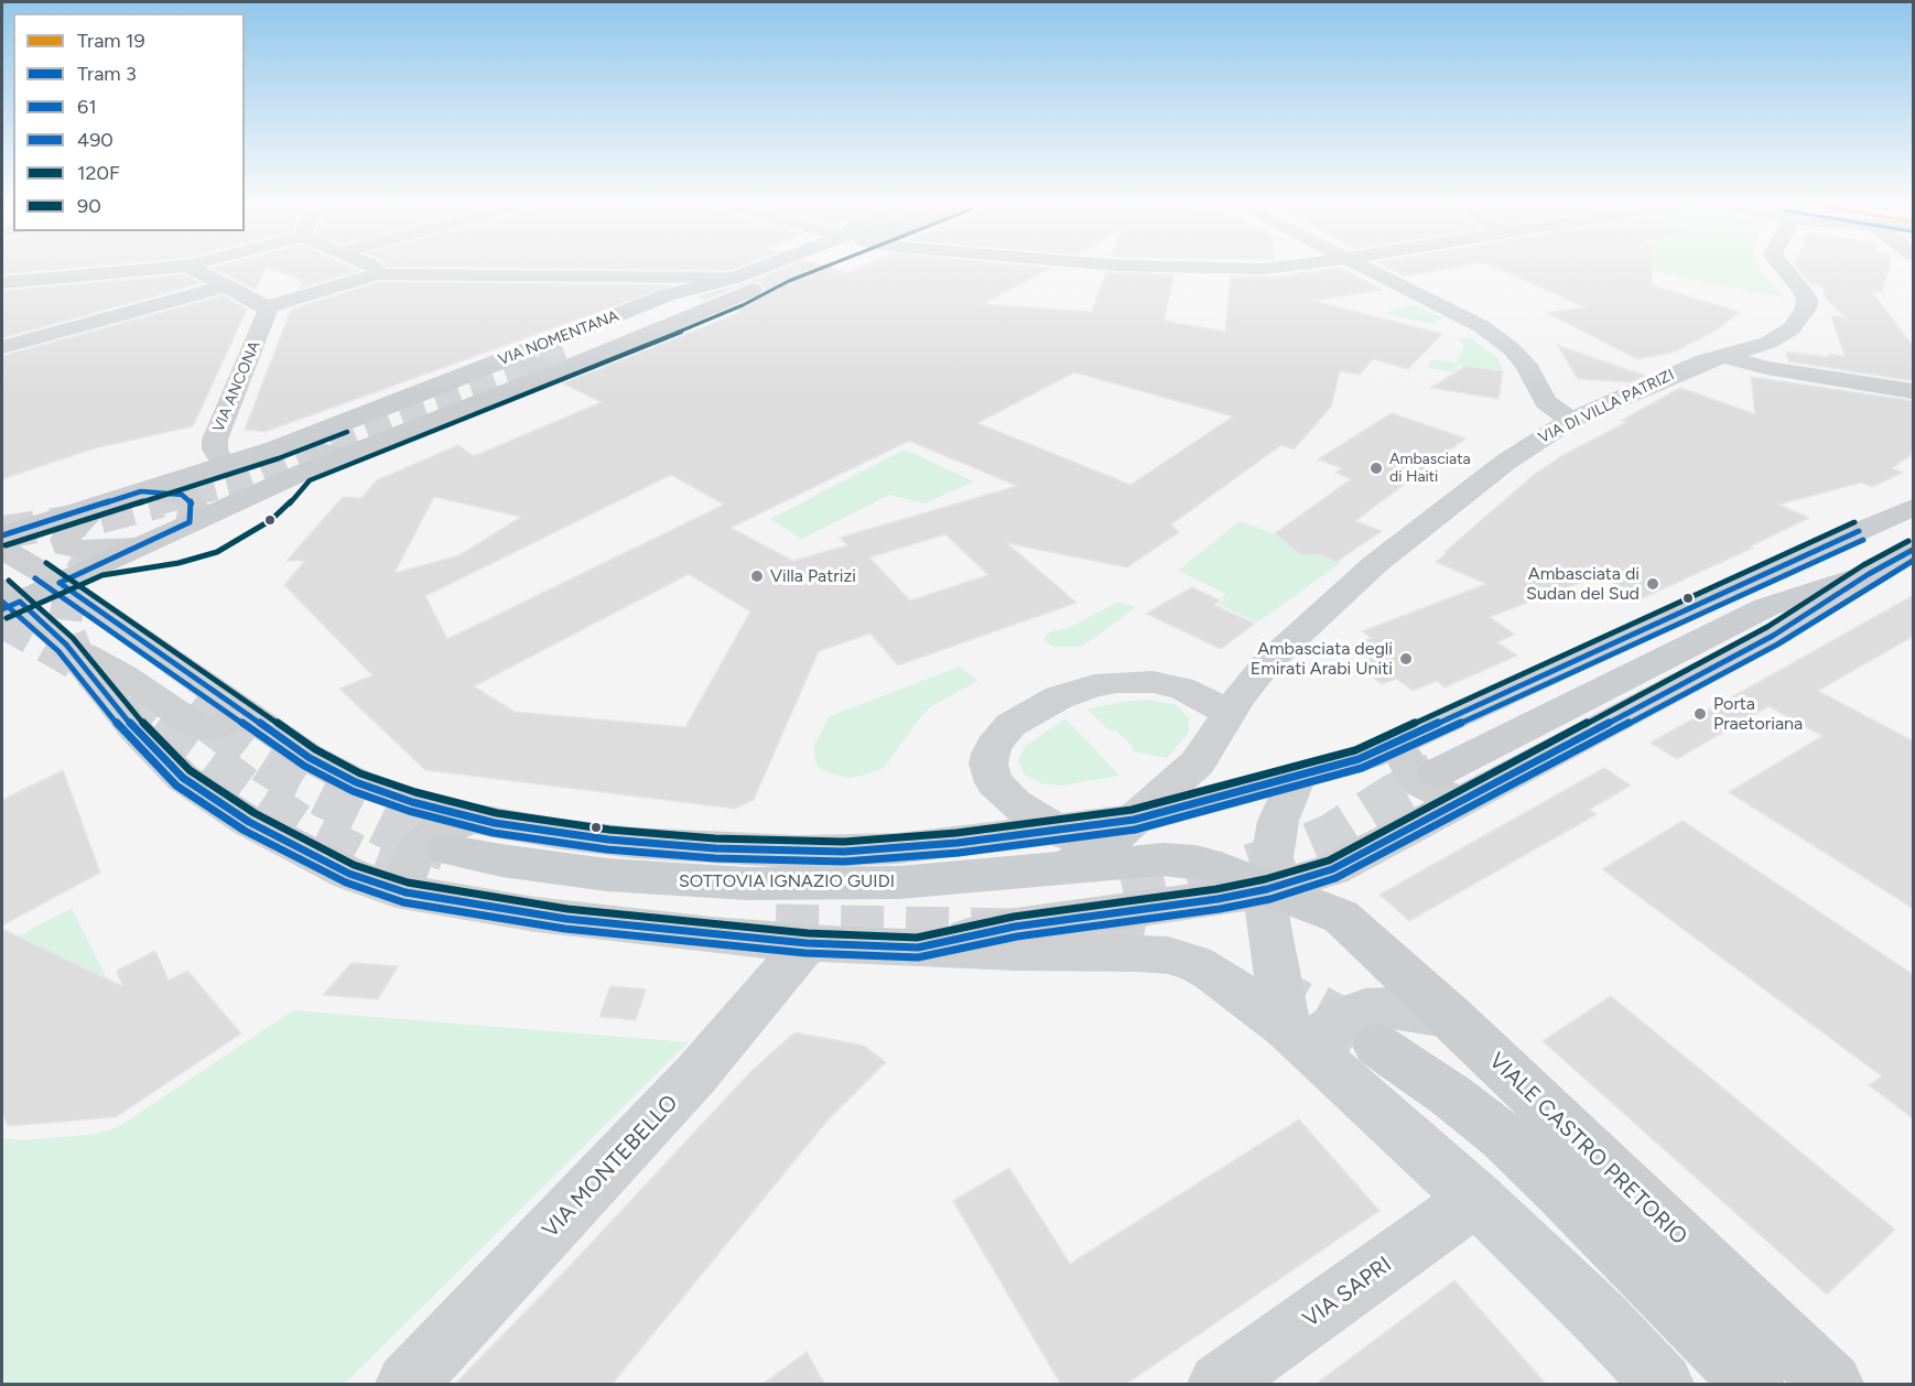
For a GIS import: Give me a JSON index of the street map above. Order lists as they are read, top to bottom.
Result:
{
  "streets": {
    "main road": ["VIA NOMENTANA", "SOTTOVIA IGNAZIO GUIDI", "VIALE CASTRO PRETORIO"],
    "street": [
      "VIA ANCONA",
      "VIA DI VILLA PATRIZI",
      "VIA MONTEBELLO",
      "VIA SAPRI"
    ]
  },
  "crossings": [
    ["VIA NOMENTANA", "VIA ANCONA"],
    ["SOTTOVIA IGNAZIO GUIDI", "VIALE CASTRO PRETORIO"]
  ],
  "places": [
    "Ambasciata di Haiti",
    "Villa Patrizi",
    "Ambasciata di Sudan del Sud",
    "Ambasciata degli Emirati Arabi Uniti",
    "Porta Praetoriana"
  ],
  "lines": [
    "transit line 90",
    "transit line 61",
    "transit line 120F",
    "transit line 490"
  ],
  "legend": [
    "Tram 19",
    "Tram 3",
    "61",
    "490",
    "120F",
    "90"
  ]
}
